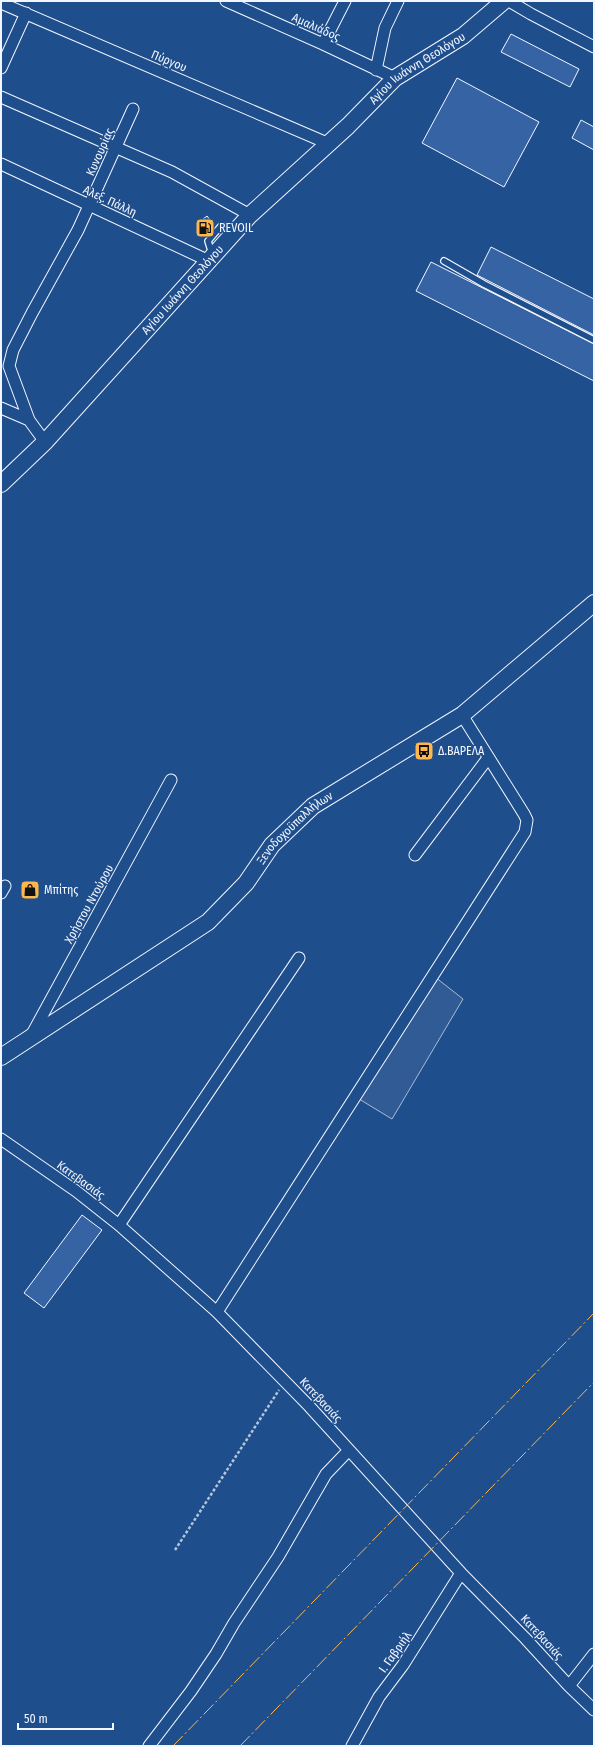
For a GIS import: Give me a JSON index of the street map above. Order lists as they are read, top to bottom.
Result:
{
  "streets": {
    "street": [
      "Αμαλιάδος",
      "Πύργου",
      "Αγίου Ιωάννη Θεολόγου",
      "Κυνουρίας",
      "Αλεξ. Πάλλη",
      "Ξενοδοχοϋπαλλήλων",
      "Χρήστου Ντούρου",
      "Κατεβασιάς",
      "Ι. Γαβριήλ"
    ]
  },
  "crossings": [
    ["Αμαλιάδος", "Αγίου Ιωάννη Θεολόγου"],
    ["Πύργου", "Αγίου Ιωάννη Θεολόγου"],
    ["Αγίου Ιωάννη Θεολόγου", "Κυνουρίας"],
    ["Αγίου Ιωάννη Θεολόγου", "Αλεξ. Πάλλη"],
    ["Κυνουρίας", "Αλεξ. Πάλλη"],
    ["Ξενοδοχοϋπαλλήλων", "Χρήστου Ντούρου"],
    ["Κατεβασιάς", "Ι. Γαβριήλ"]
  ],
  "places": {
    "fuel station": ["REVOIL"],
    "bus stop": ["Δ.ΒΑΡΕΛΑ"],
    "shop": ["Μπίτης"]
  },
  "scale_bar": "50 m"
}
